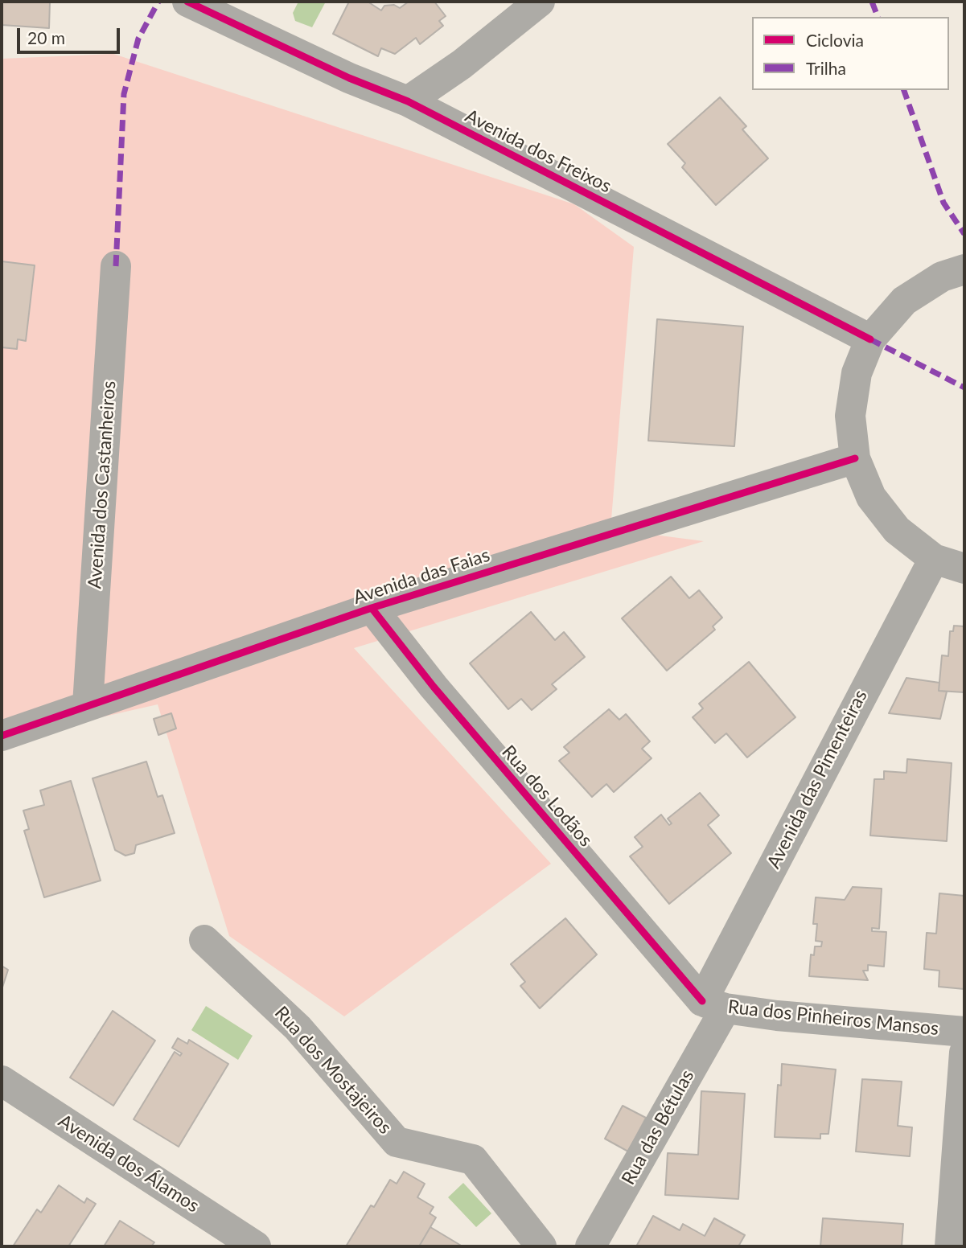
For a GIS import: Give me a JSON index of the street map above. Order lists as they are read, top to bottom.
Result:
{
  "streets": {
    "street": [
      "Avenida dos Freixos",
      "Avenida dos Castanheiros",
      "Avenida das Faias",
      "Avenida das Pimenteiras",
      "Rua dos Lodãos",
      "Rua dos Pinheiros Mansos",
      "Rua dos Mostajeiros",
      "Rua das Bétulas",
      "Avenida dos Álamos"
    ]
  },
  "crossings": [
    ["Avenida dos Castanheiros", "Avenida das Faias"],
    ["Avenida das Faias", "Rua dos Lodãos"],
    ["Avenida das Pimenteiras", "Rua dos Lodãos"],
    ["Avenida das Pimenteiras", "Rua dos Pinheiros Mansos"],
    ["Avenida das Pimenteiras", "Rua das Bétulas"],
    ["Rua dos Lodãos", "Rua dos Pinheiros Mansos"],
    ["Rua dos Lodãos", "Rua das Bétulas"],
    ["Rua dos Pinheiros Mansos", "Rua das Bétulas"]
  ],
  "legend": ["Ciclovia", "Trilha"],
  "scale_bar": "20 m"
}
